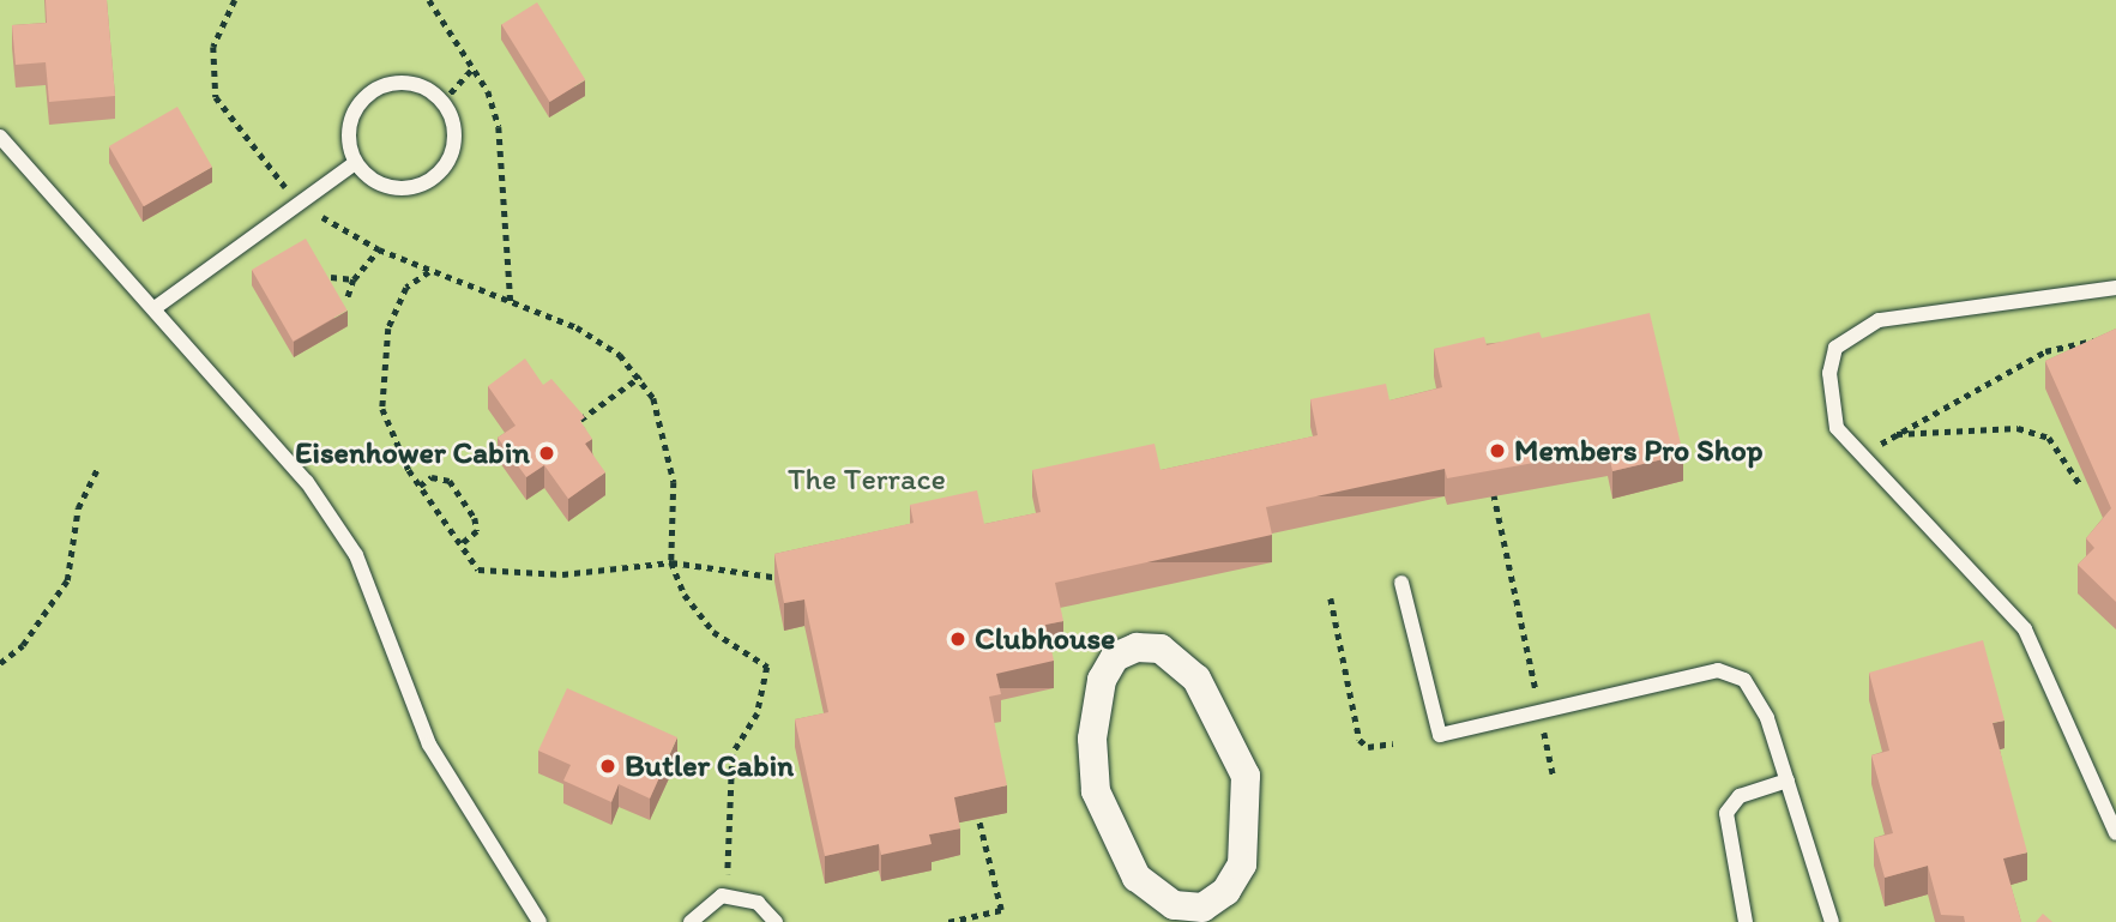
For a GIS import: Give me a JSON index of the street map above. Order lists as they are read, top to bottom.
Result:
{
  "parks": ["The Terrace"],
  "places": [
    "Members Pro Shop",
    "Eisenhower Cabin",
    "Clubhouse",
    "Butler Cabin"
  ]
}
